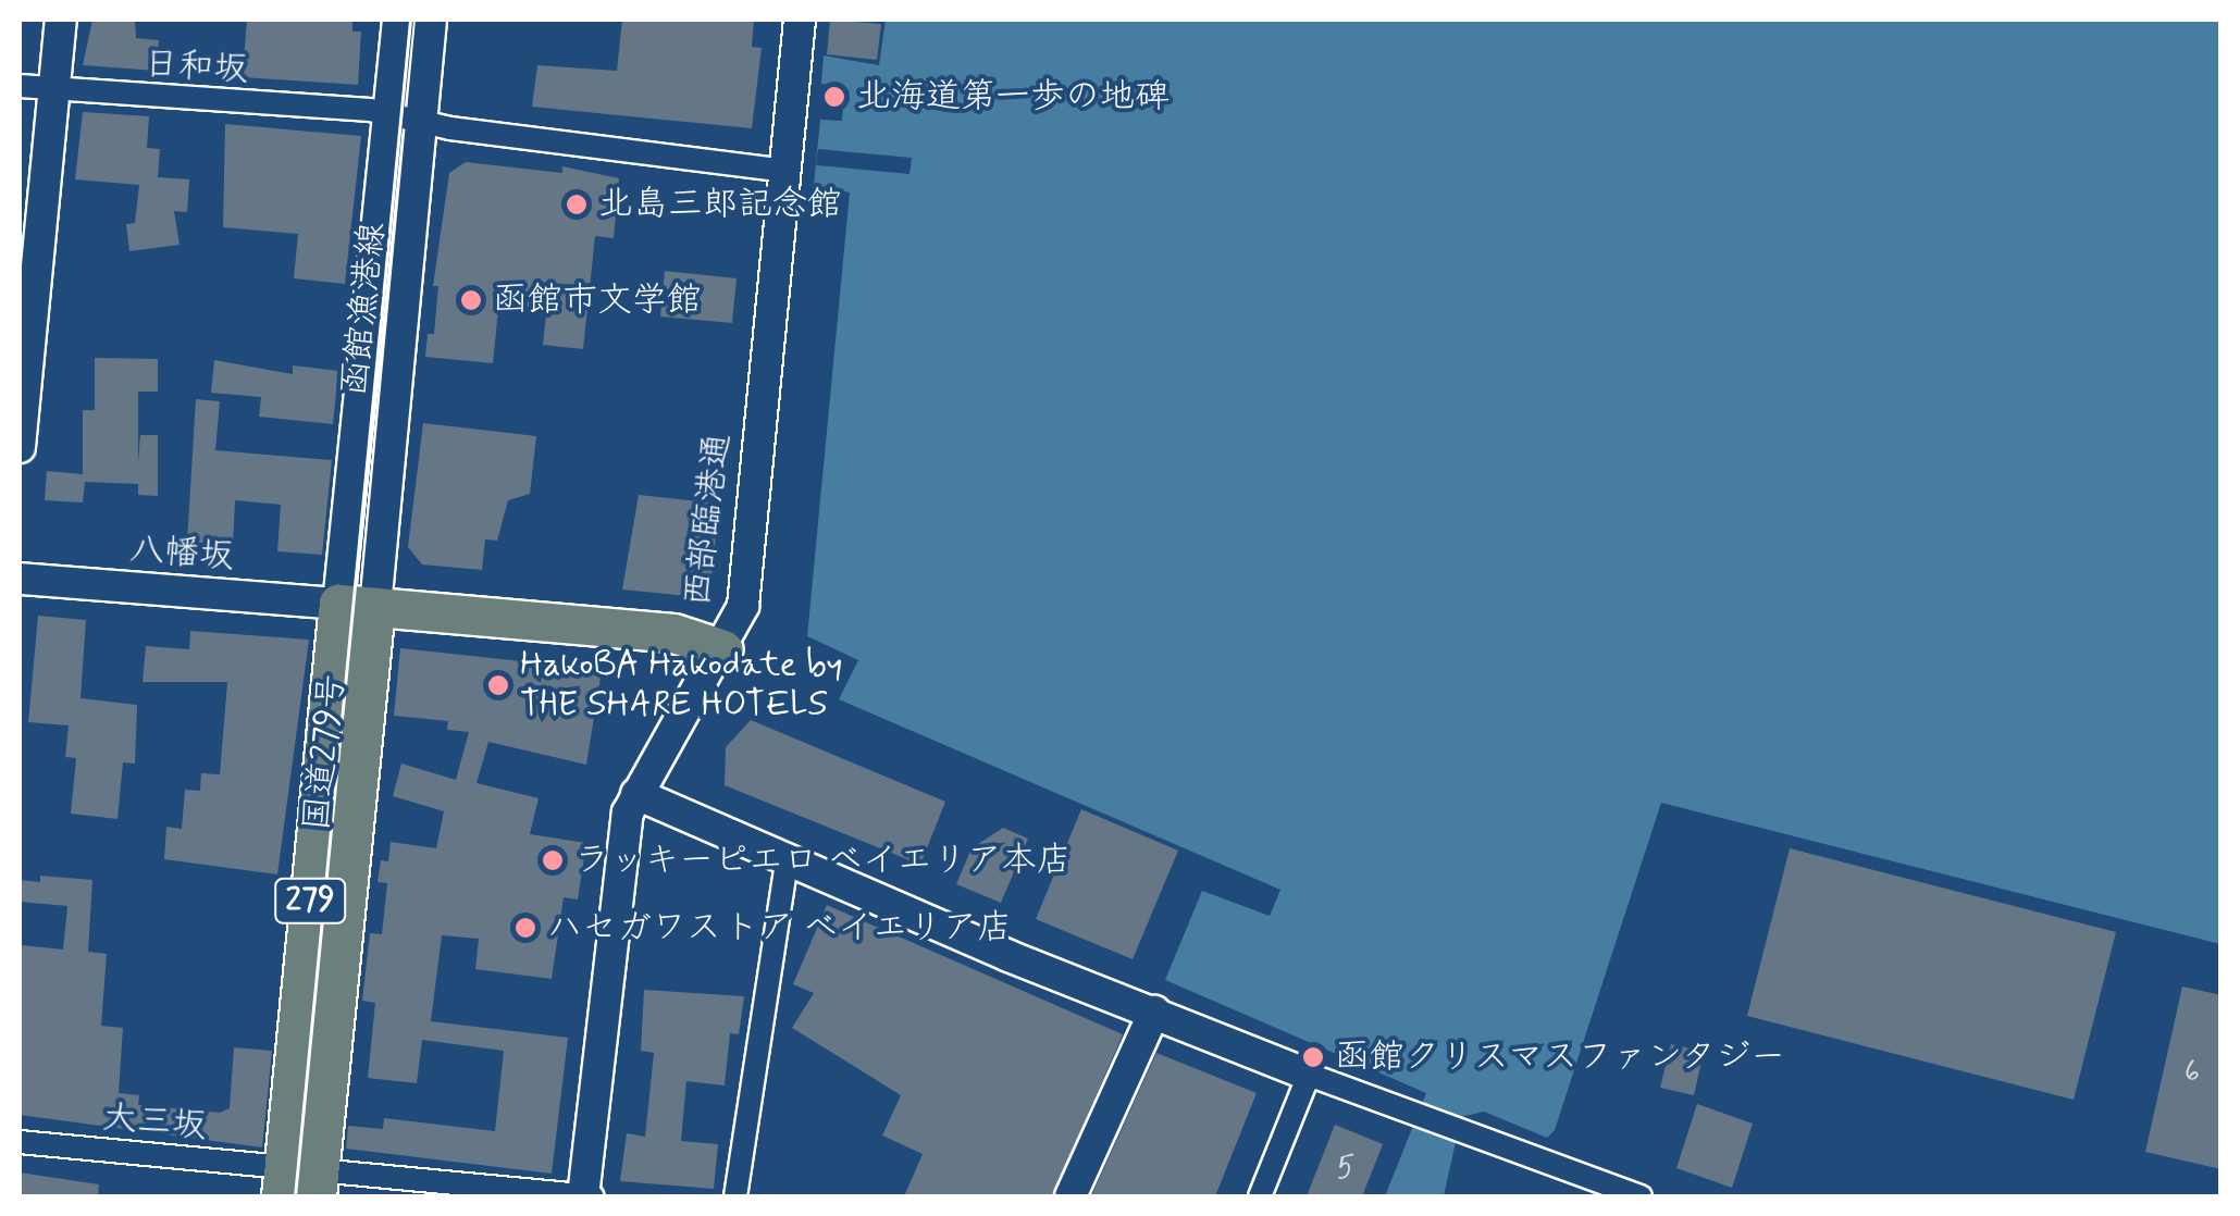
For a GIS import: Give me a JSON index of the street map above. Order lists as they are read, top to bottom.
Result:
{
  "streets": {
    "highway": ["国道279号", "279"],
    "street": [
      "日和坂",
      "函館漁港線",
      "西部臨港通",
      "八幡坂",
      "大三坂"
    ]
  },
  "crossings": [
    ["日和坂", "函館漁港線"],
    ["日和坂", "西部臨港通"],
    ["函館漁港線", "八幡坂"],
    ["函館漁港線", "国道279号"],
    ["西部臨港通", "大三坂"],
    ["八幡坂", "国道279号"],
    ["国道279号", "大三坂"]
  ],
  "places": [
    "北海道第一歩の地碑",
    "北島三郎記念館",
    "函館市文学館",
    "HakoBA Hakodate by THE SHARE HOTELS",
    "ラッキーピエロ ベイエリア本店",
    "ハセガワストア べイエリア店",
    "函館クリスマスファンタジー"
  ],
  "house_numbers": ["6", "5"]
}
